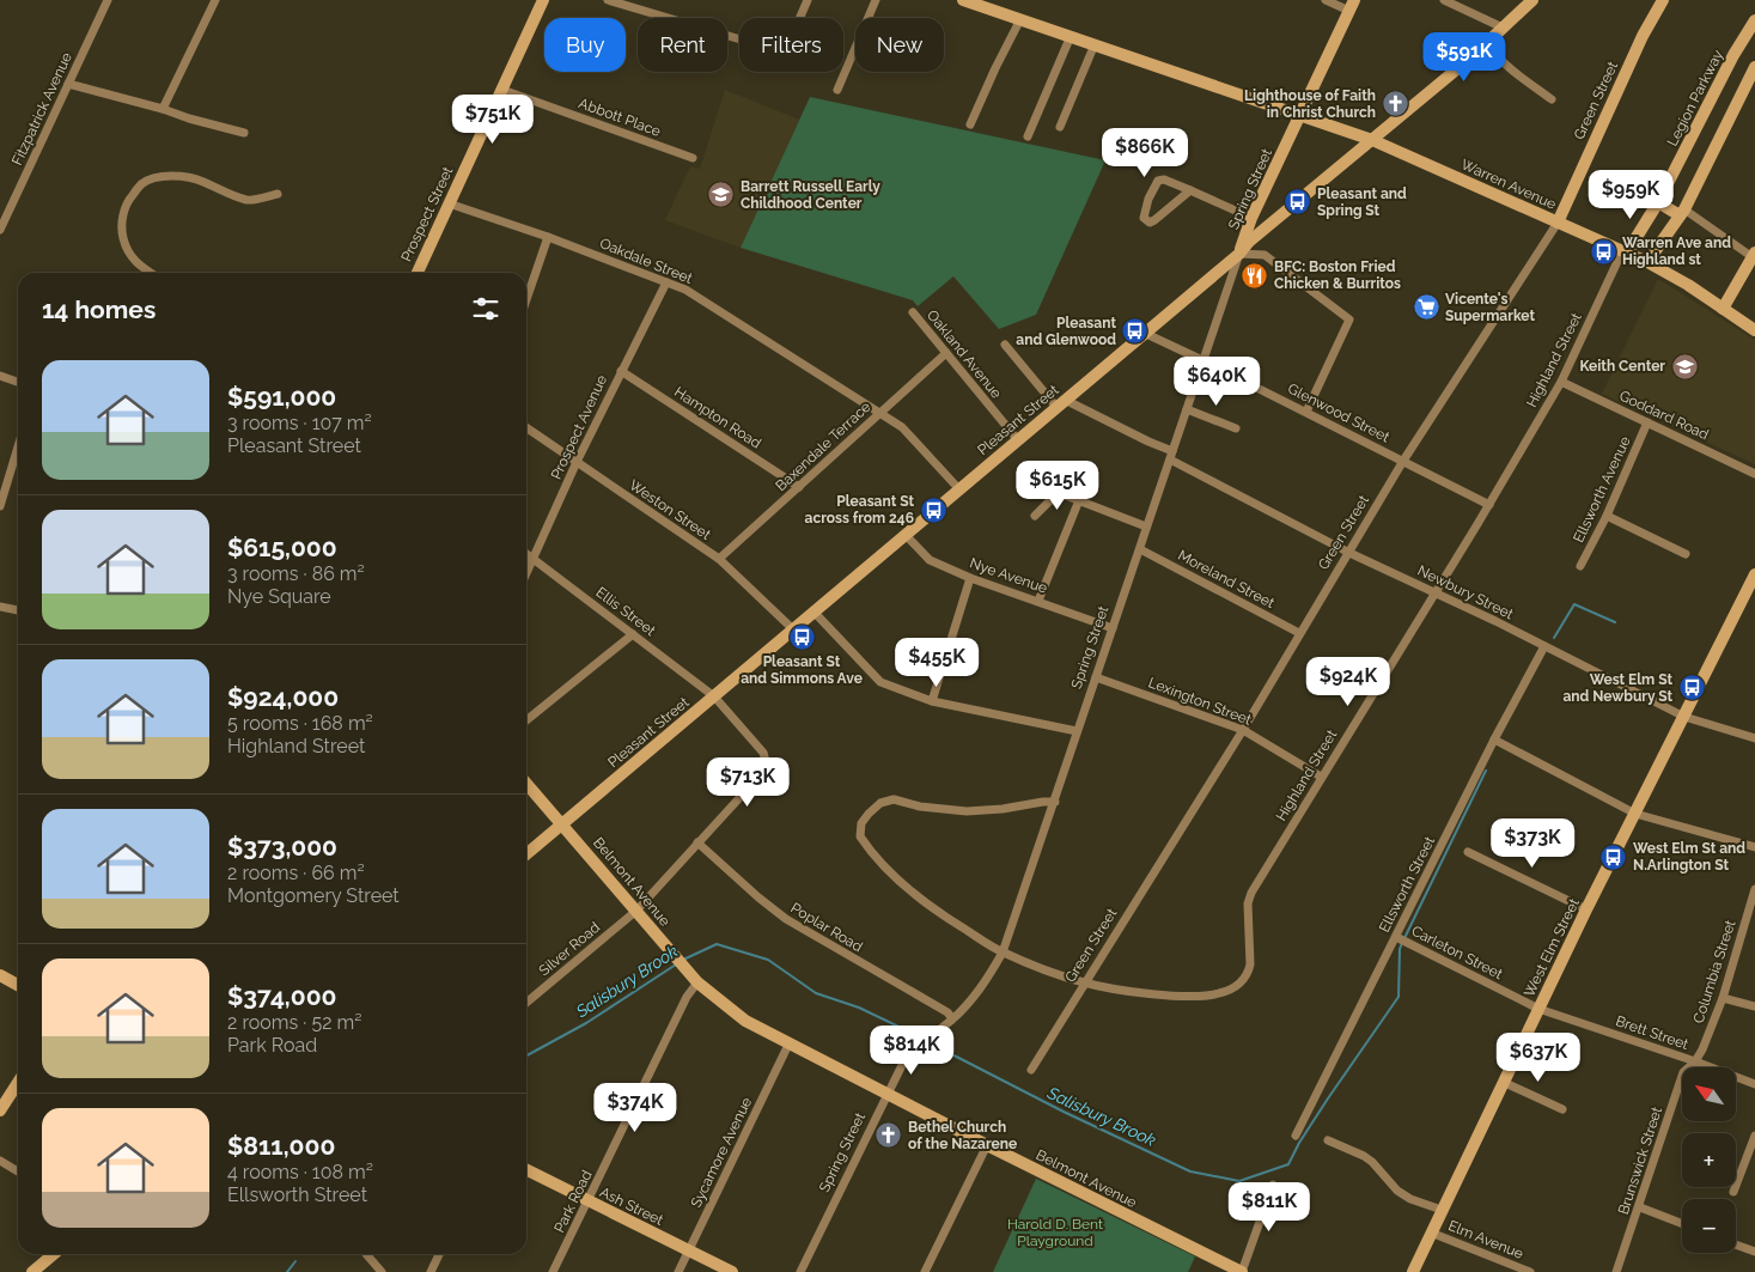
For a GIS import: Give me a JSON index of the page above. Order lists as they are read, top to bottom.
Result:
{
  "streets": {
    "street": [
      "Legion Parkway",
      "Green Street",
      "Fitzpatrick Avenue",
      "Abbott Place",
      "Warren Avenue",
      "Spring Street",
      "Prospect Street",
      "Oakdale Street",
      "Oakland Avenue",
      "Highland Street",
      "Glenwood Street",
      "Goddard Road",
      "Hampton Road",
      "Pleasant Street",
      "Prospect Avenue",
      "Baxendale Terrace",
      "Ellsworth Avenue",
      "Weston Street",
      "Nye Avenue",
      "Moreland Street",
      "Newbury Street",
      "Ellis Street",
      "Lexington Street",
      "Belmont Avenue",
      "Ellsworth Street",
      "Poplar Road",
      "West Elm Street",
      "Silver Road",
      "Carleton Street",
      "Columbia Street",
      "Brett Street",
      "Sycamore Avenue",
      "Brunswick Street",
      "Park Road",
      "Ash Street",
      "Elm Avenue"
    ]
  },
  "crossings": [
    ["Legion Parkway", "Warren Avenue"],
    ["Legion Parkway", "Highland Street"],
    ["Green Street", "Warren Avenue"],
    ["Green Street", "Highland Street"],
    ["Green Street", "Glenwood Street"],
    ["Green Street", "Moreland Street"],
    ["Green Street", "Newbury Street"],
    ["Green Street", "Lexington Street"],
    ["Abbott Place", "Prospect Street"],
    ["Warren Avenue", "Spring Street"],
    ["Warren Avenue", "Highland Street"],
    ["Warren Avenue", "Pleasant Street"],
    ["Spring Street", "Highland Street"],
    ["Spring Street", "Glenwood Street"],
    ["Spring Street", "Pleasant Street"],
    ["Spring Street", "Nye Avenue"],
    ["Spring Street", "Moreland Street"],
    ["Spring Street", "Newbury Street"],
    ["Spring Street", "Lexington Street"],
    ["Spring Street", "Belmont Avenue"],
    ["Spring Street", "Poplar Road"],
    ["Prospect Street", "Oakdale Street"],
    ["Oakdale Street", "Pleasant Street"],
    ["Oakdale Street", "Prospect Avenue"],
    ["Oakdale Street", "Baxendale Terrace"],
    ["Oakland Avenue", "Pleasant Street"],
    ["Oakland Avenue", "Baxendale Terrace"],
    ["Highland Street", "Glenwood Street"],
    ["Highland Street", "Goddard Road"],
    ["Highland Street", "Newbury Street"],
    ["Highland Street", "Lexington Street"],
    ["Glenwood Street", "Pleasant Street"],
    ["Goddard Road", "Ellsworth Avenue"],
    ["Hampton Road", "Prospect Avenue"],
    ["Hampton Road", "Baxendale Terrace"],
    ["Pleasant Street", "Weston Street"],
    ["Pleasant Street", "Nye Avenue"],
    ["Pleasant Street", "Newbury Street"],
    ["Pleasant Street", "Ellis Street"],
    ["Pleasant Street", "Belmont Avenue"],
    ["Prospect Avenue", "Weston Street"],
    ["Prospect Avenue", "Ellis Street"],
    ["Baxendale Terrace", "Weston Street"],
    ["Newbury Street", "Ellsworth Street"],
    ["Newbury Street", "West Elm Street"],
    ["Ellis Street", "Poplar Road"],
    ["Ellis Street", "Silver Road"],
    ["Belmont Avenue", "Silver Road"],
    ["Belmont Avenue", "Sycamore Avenue"],
    ["Belmont Avenue", "Park Road"],
    ["Ellsworth Street", "Carleton Street"],
    ["Poplar Road", "Silver Road"],
    ["West Elm Street", "Carleton Street"],
    ["West Elm Street", "Brett Street"],
    ["West Elm Street", "Elm Avenue"],
    ["Carleton Street", "Brett Street"],
    ["Columbia Street", "Brett Street"],
    ["Columbia Street", "Brunswick Street"],
    ["Brett Street", "Brunswick Street"],
    ["Sycamore Avenue", "Ash Street"],
    ["Park Road", "Ash Street"]
  ],
  "water": ["Salisbury Brook"],
  "parks": ["Harold D. Bent Playground"],
  "places": {
    "church": ["Lighthouse of Faith in Christ Church", "Bethel Church of the Nazarene"],
    "school or university": ["Barrett Russell Early Childhood Center", "Keith Center"],
    "bus stop": [
      "Pleasant and Spring St",
      "Warren Ave and Highland st",
      "Pleasant and Glenwood",
      "Pleasant St across from 246",
      "Pleasant St and Simmons Ave",
      "West Elm St and Newbury St",
      "West Elm St and N.Arlington St"
    ],
    "restaurant": ["BFC: Boston Fried Chicken & Burritos"],
    "supermarket": ["Vicente's Supermarket"]
  },
  "north": "top left",
  "page": {
    "chip": [
      "Buy",
      "Rent",
      "Filters",
      "New"
    ],
    "price": [
      "$591K",
      "$751K",
      "$866K",
      "$959K",
      "$640K",
      "$615K",
      "$455K",
      "$924K",
      "$713K",
      "$373K",
      "$814K",
      "$637K",
      "$374K",
      "$811K"
    ],
    "heading": "14 homes",
    "list": [
      {
        "name": "$591,000",
        "note": "3 rooms · 107 m² · Pleasant Street"
      },
      {
        "name": "$615,000",
        "note": "3 rooms · 86 m² · Nye Square"
      },
      {
        "name": "$924,000",
        "note": "5 rooms · 168 m² · Highland Street"
      },
      {
        "name": "$373,000",
        "note": "2 rooms · 66 m² · Montgomery Street"
      },
      {
        "name": "$374,000",
        "note": "2 rooms · 52 m² · Park Road"
      },
      {
        "name": "$811,000",
        "note": "4 rooms · 108 m² · Ellsworth Street"
      }
    ],
    "map_buttons": ["+", "−"]
  }
}
